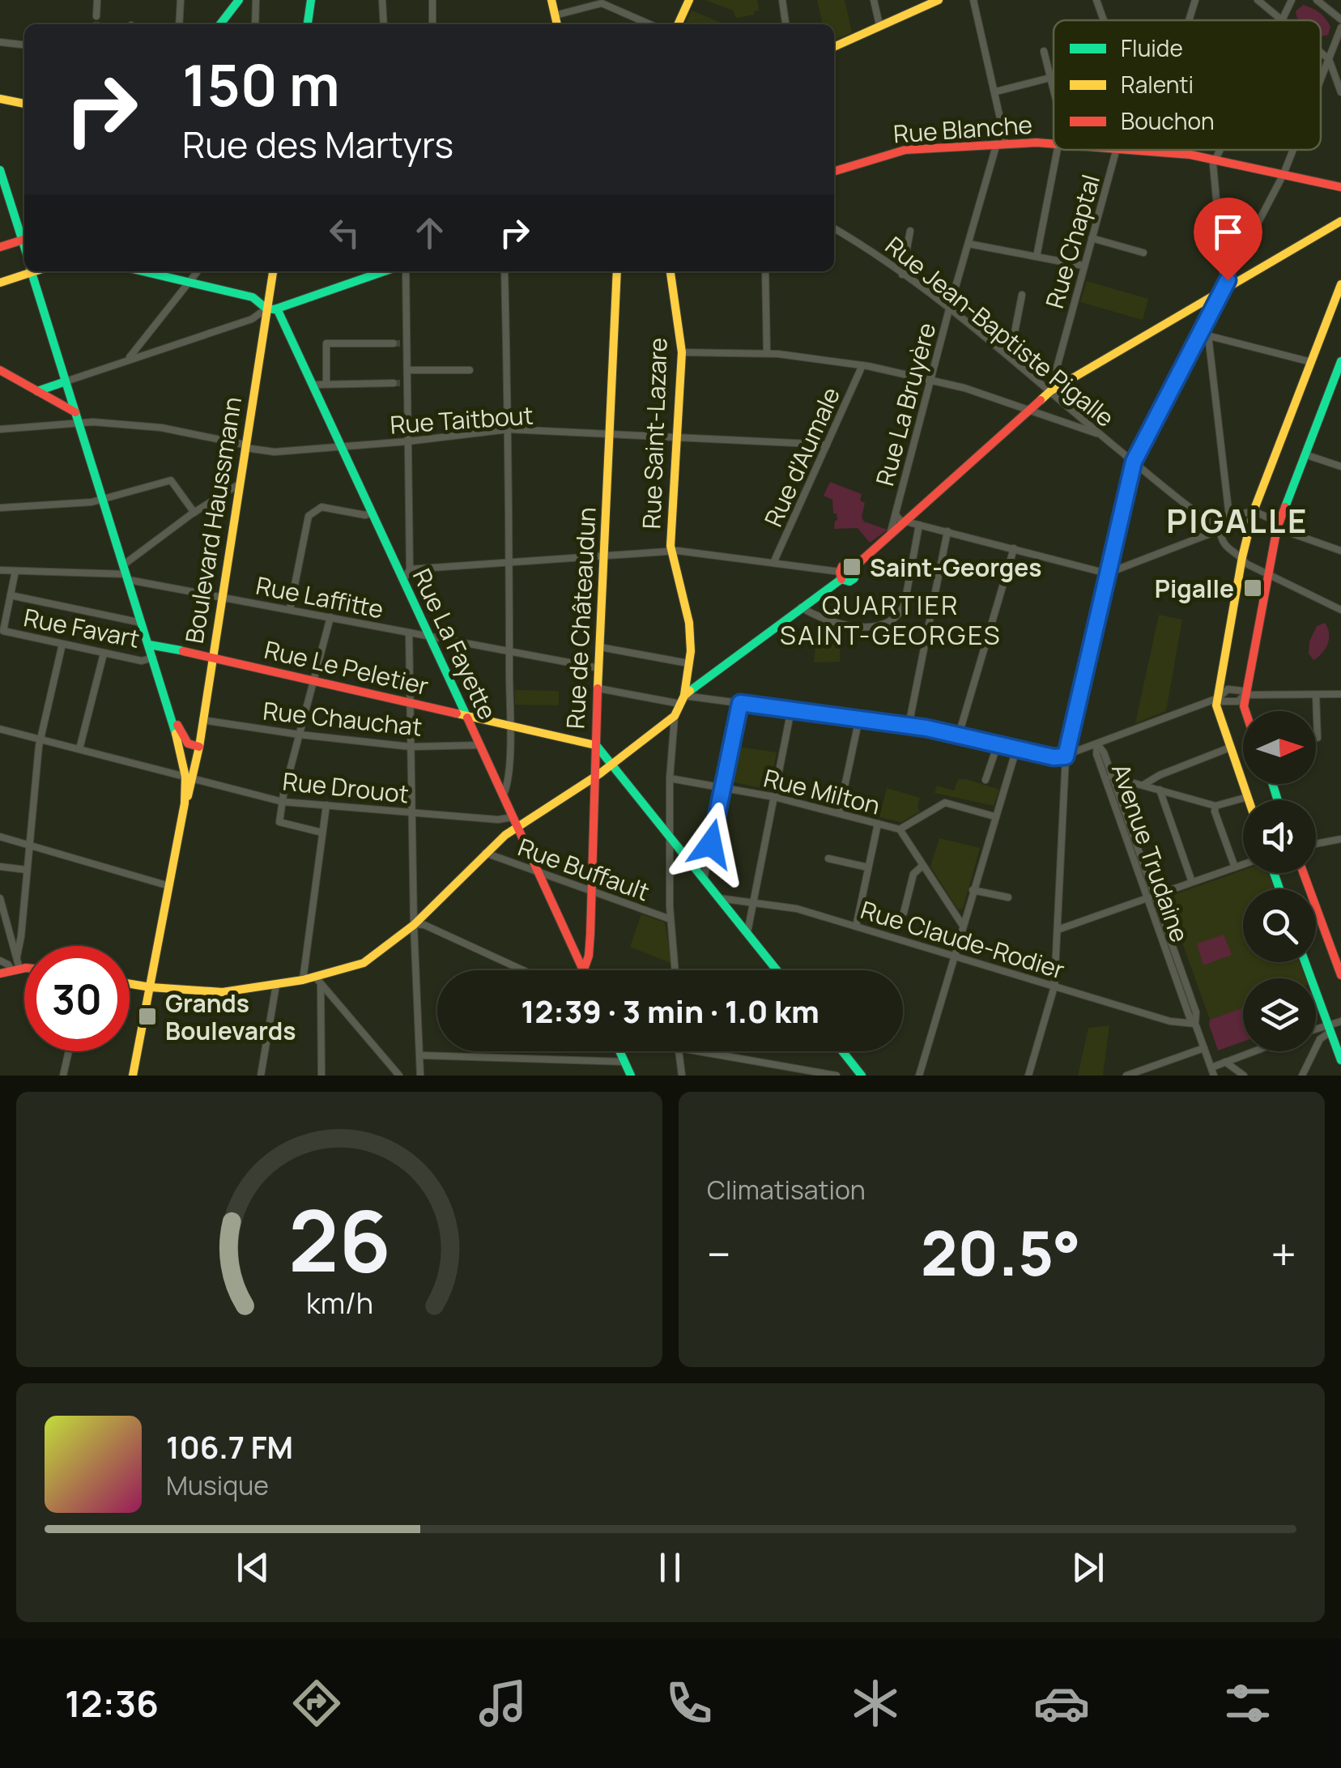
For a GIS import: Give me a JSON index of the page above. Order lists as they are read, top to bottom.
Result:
{
  "streets": {
    "main road": [
      "Rue Blanche",
      "Rue Saint-Lazare",
      "Boulevard Haussmann",
      "Rue de Châteaudun",
      "Rue La Fayette",
      "Rue Le Peletier"
    ],
    "street": [
      "Rue Chaptal",
      "Rue Jean-Baptiste Pigalle",
      "Rue La Bruyère",
      "Rue Taitbout",
      "Rue d'Aumale",
      "Rue Laffitte",
      "Rue Favart",
      "Rue Chauchat",
      "Rue Drouot",
      "Rue Milton",
      "Avenue Trudaine",
      "Rue Buffault",
      "Rue Claude-Rodier"
    ]
  },
  "crossings": [
    ["Rue Blanche", "Rue La Bruyère"],
    ["Rue Chaptal", "Rue Jean-Baptiste Pigalle"],
    ["Rue Jean-Baptiste Pigalle", "Rue La Bruyère"],
    ["Rue Taitbout", "Rue Saint-Lazare"],
    ["Rue Taitbout", "Rue d'Aumale"],
    ["Rue Taitbout", "Boulevard Haussmann"],
    ["Rue Taitbout", "Rue de Châteaudun"],
    ["Rue Taitbout", "Rue La Fayette"],
    ["Boulevard Haussmann", "Rue Laffitte"],
    ["Boulevard Haussmann", "Rue Le Peletier"],
    ["Boulevard Haussmann", "Rue Chauchat"],
    ["Boulevard Haussmann", "Rue Drouot"],
    ["Rue Laffitte", "Rue de Châteaudun"],
    ["Rue Laffitte", "Rue La Fayette"],
    ["Rue de Châteaudun", "Rue La Fayette"],
    ["Rue de Châteaudun", "Rue Le Peletier"],
    ["Rue de Châteaudun", "Rue Buffault"],
    ["Rue La Fayette", "Rue Le Peletier"],
    ["Rue La Fayette", "Rue Chauchat"],
    ["Rue La Fayette", "Rue Drouot"],
    ["Rue La Fayette", "Rue Buffault"],
    ["Avenue Trudaine", "Rue Claude-Rodier"]
  ],
  "districts": ["PIGALLE", "QUARTIER SAINT-GEORGES"],
  "places": {
    "transit": ["Saint-Georges", "Pigalle", "Grands Boulevards"]
  },
  "legend": ["Fluide", "Ralenti", "Bouchon"],
  "north": "right",
  "page": {
    "turn": ["150 m", "Rue des Martyrs"],
    "limit": "30",
    "trip": "12:39 · 3 min · 1.0 km",
    "tile": "Climatisation",
    "heat": ["−", "20.5°", "+"],
    "song": ["106.7 FM", "Musique"],
    "tabs": "12:36",
    "gauge": ["26", "km/h"]
  }
}
